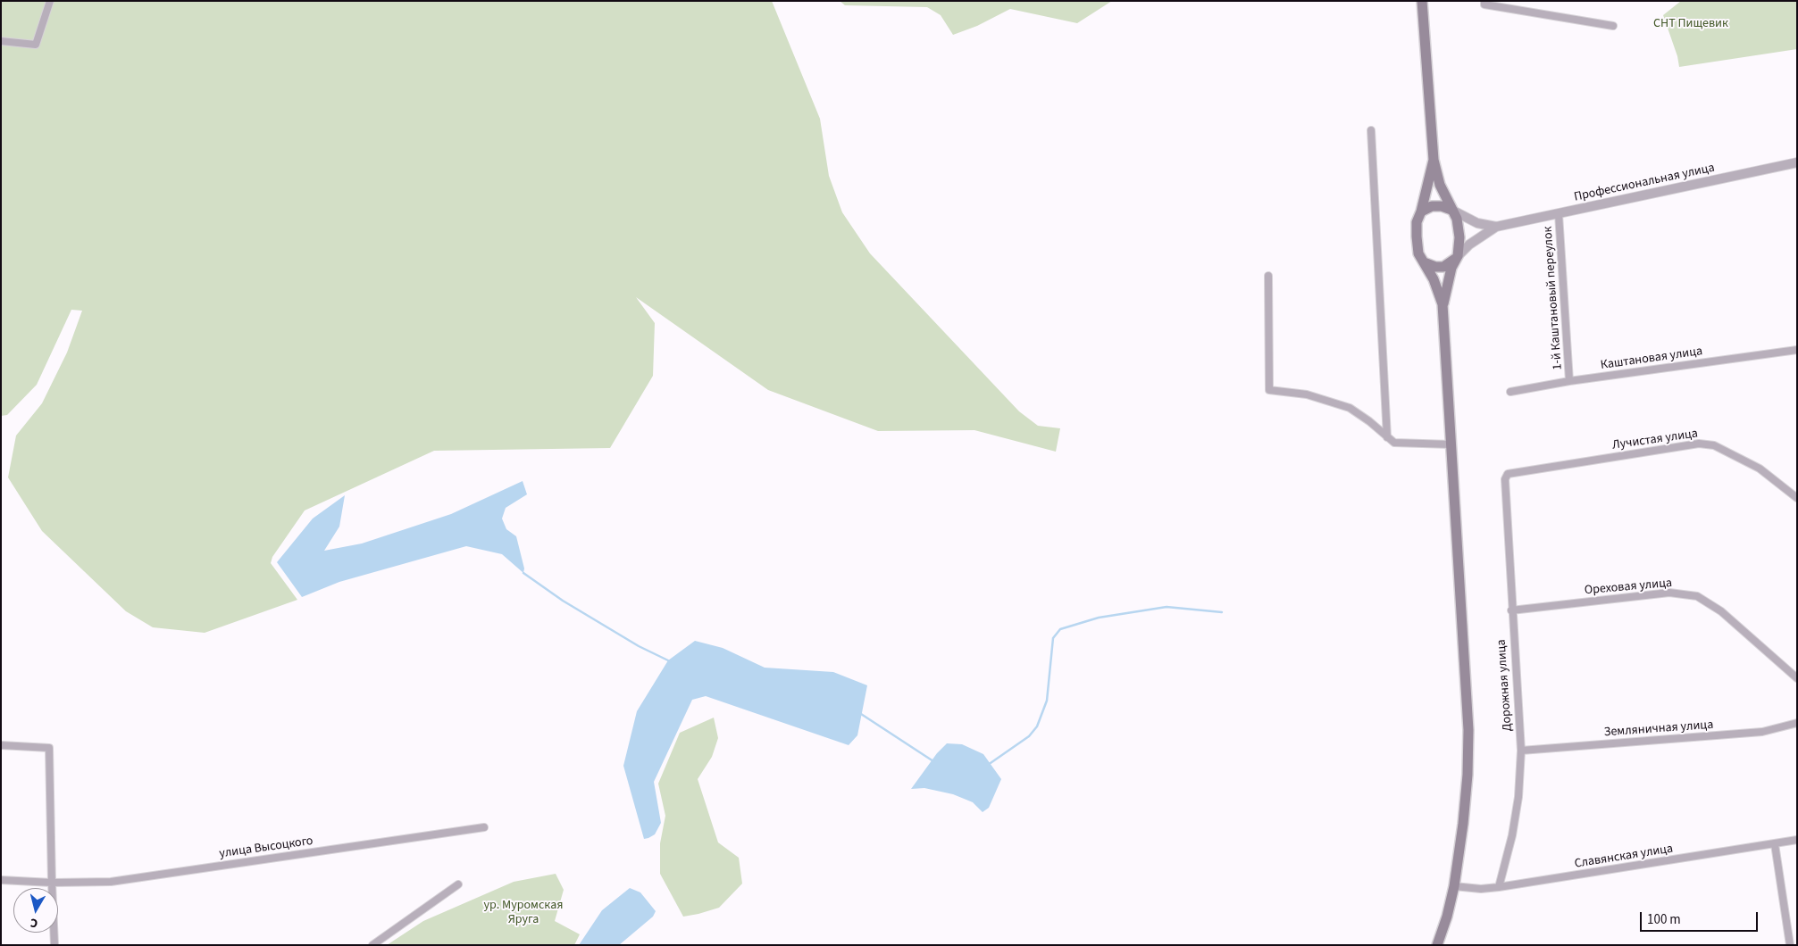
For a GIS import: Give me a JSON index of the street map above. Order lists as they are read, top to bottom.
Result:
{
  "streets": {
    "street": [
      "Профессиональная улица",
      "1-й Каштановый переулок",
      "Каштановая улица",
      "Лучистая улица",
      "Ореховая улица",
      "Дорожная улица",
      "Земляничная улица",
      "улица Высоцкого",
      "Славянская улица"
    ]
  },
  "crossings": [
    ["Профессиональная улица", "1-й Каштановый переулок"],
    ["1-й Каштановый переулок", "Каштановая улица"],
    ["Лучистая улица", "Дорожная улица"],
    ["Ореховая улица", "Дорожная улица"],
    ["Дорожная улица", "Земляничная улица"],
    ["Дорожная улица", "Славянская улица"]
  ],
  "parks": ["СНТ Пищевик", "ур. Муромская Яруга"],
  "scale_bar": "100 m",
  "north": "bottom"
}
